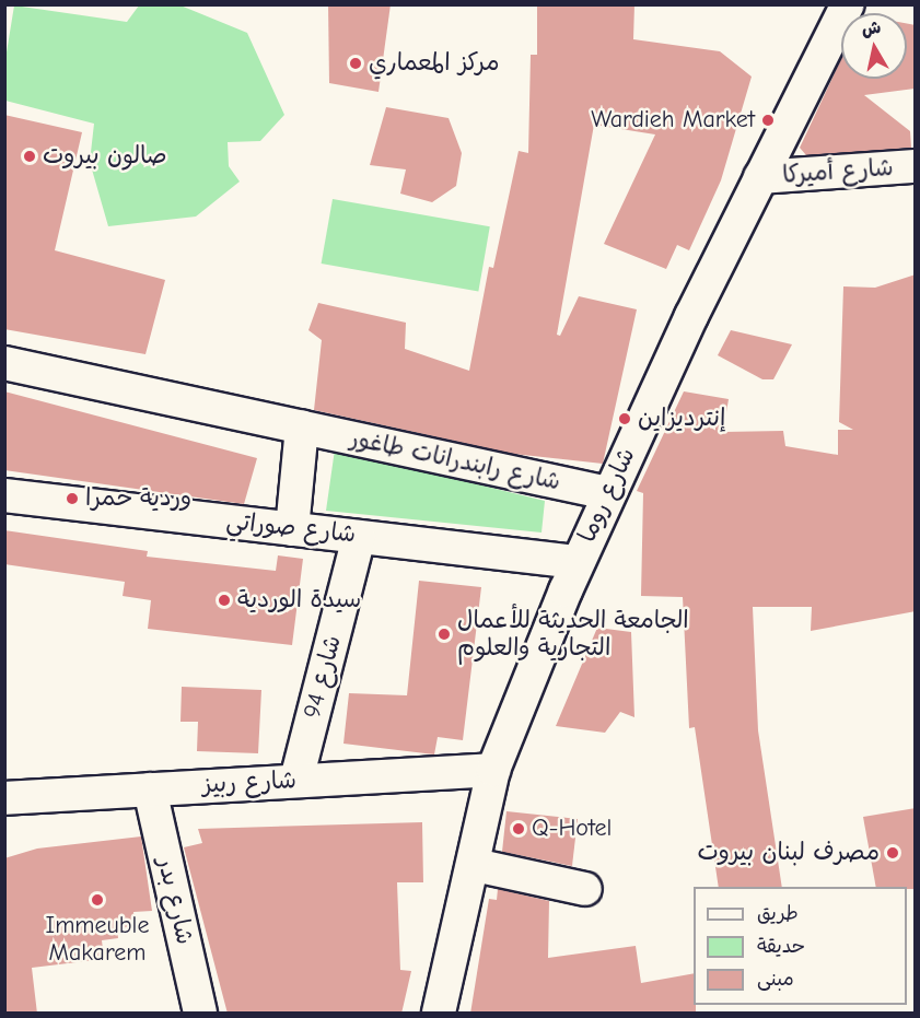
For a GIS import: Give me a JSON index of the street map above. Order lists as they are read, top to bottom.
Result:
{
  "streets": {
    "street": [
      "شارع أميركا",
      "شارع رابندرانات طاغور",
      "شارع روما",
      "شارع صوراتي",
      "شارع 94",
      "شارع ربيز",
      "شارع بدر"
    ]
  },
  "crossings": [
    ["شارع أميركا", "شارع روما"],
    ["شارع رابندرانات طاغور", "شارع روما"],
    ["شارع روما", "شارع صوراتي"],
    ["شارع روما", "شارع ربيز"],
    ["شارع صوراتي", "شارع 94"],
    ["شارع 94", "شارع ربيز"],
    ["شارع ربيز", "شارع بدر"]
  ],
  "places": [
    "مركز المعماري",
    "Wardieh Market",
    "صالون بيروت",
    "إنترديزاين",
    "وردية حمرا",
    "سيدة الوردية",
    "الجامعة الحديثة للأعمال التجارية والعلوم",
    "Q-Hotel",
    "مصرف لبنان بيروت",
    "Immeuble Makarem"
  ],
  "legend": ["طريق", "حديقة", "مبنى"],
  "north": "top"
}
